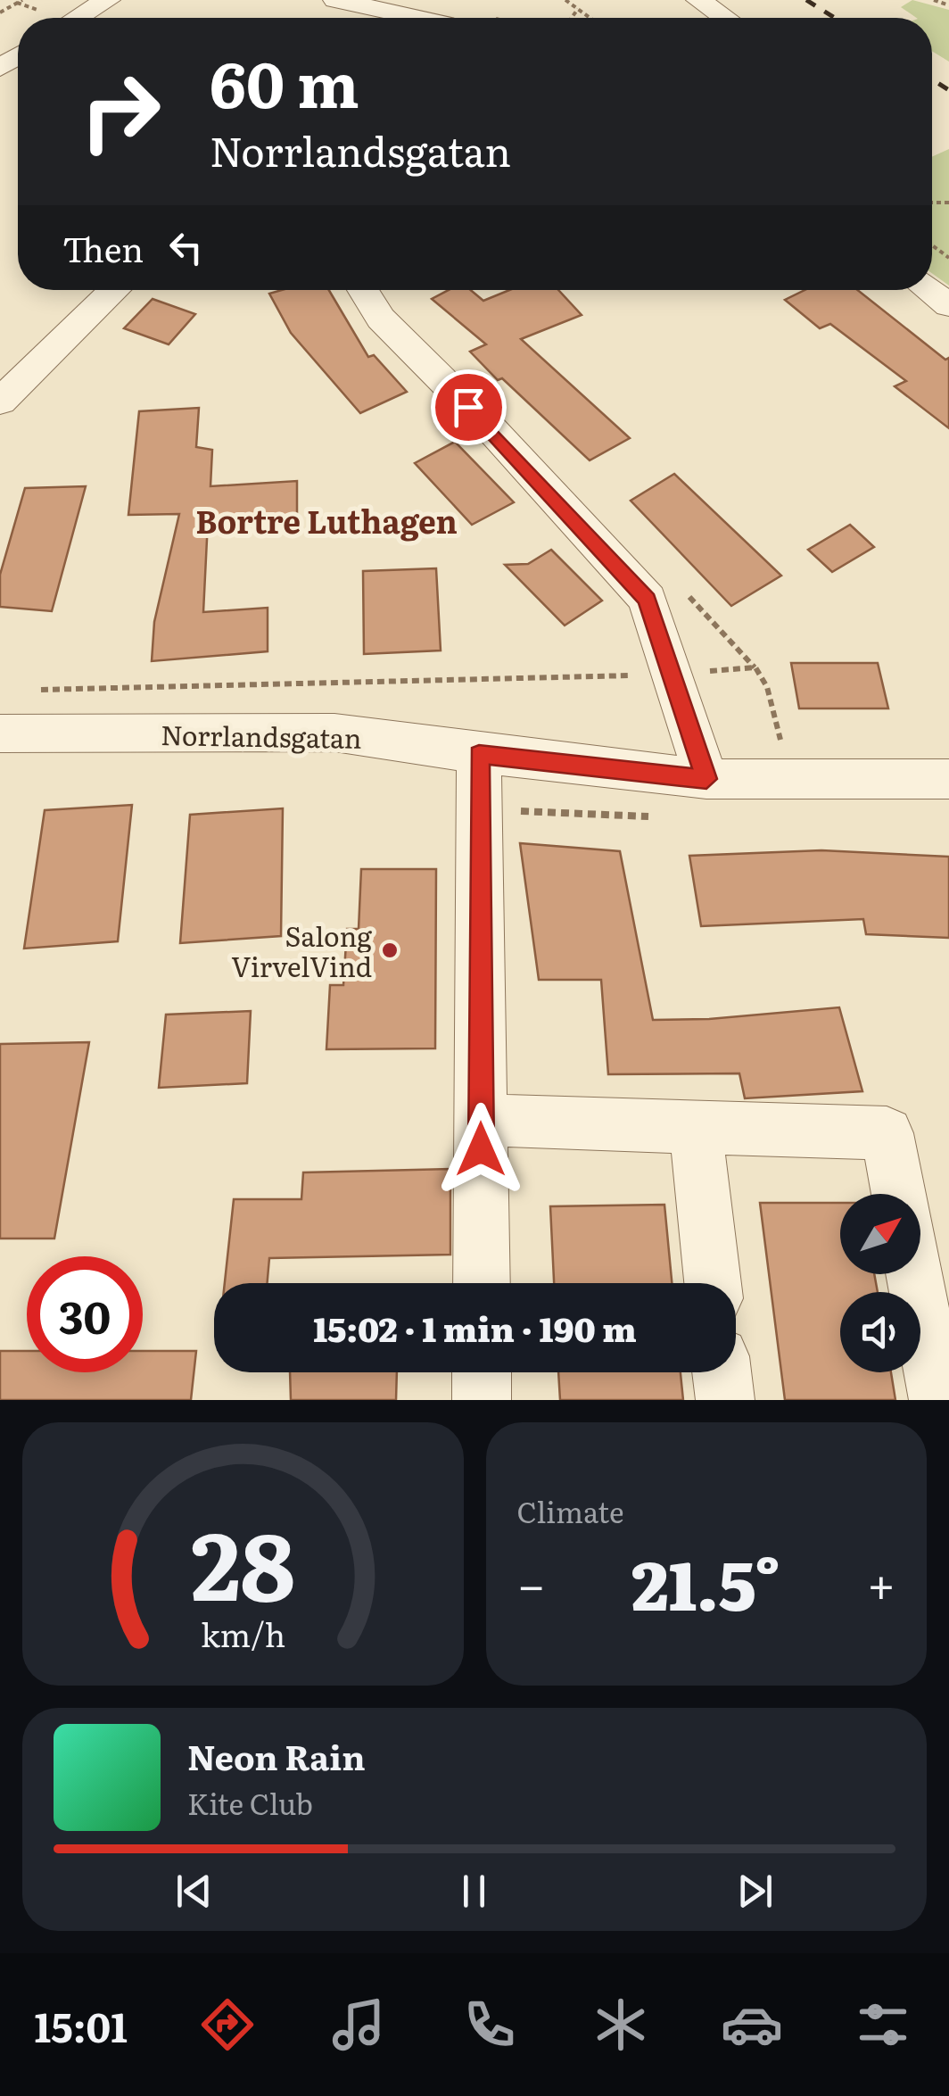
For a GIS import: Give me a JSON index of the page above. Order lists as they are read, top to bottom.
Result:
{
  "streets": {
    "street": ["Norrlandsgatan"]
  },
  "districts": ["Bortre Luthagen"],
  "places": ["Salong VirvelVind"],
  "north": "top right",
  "page": {
    "turn": ["60 m", "Norrlandsgatan"],
    "then": "Then",
    "limit": "30",
    "trip": "15:02 · 1 min · 190 m",
    "tile": "Climate",
    "heat": ["−", "21.5°", "+"],
    "song": ["Neon Rain", "Kite Club"],
    "tabs": "15:01",
    "gauge": ["28", "km/h"]
  }
}
